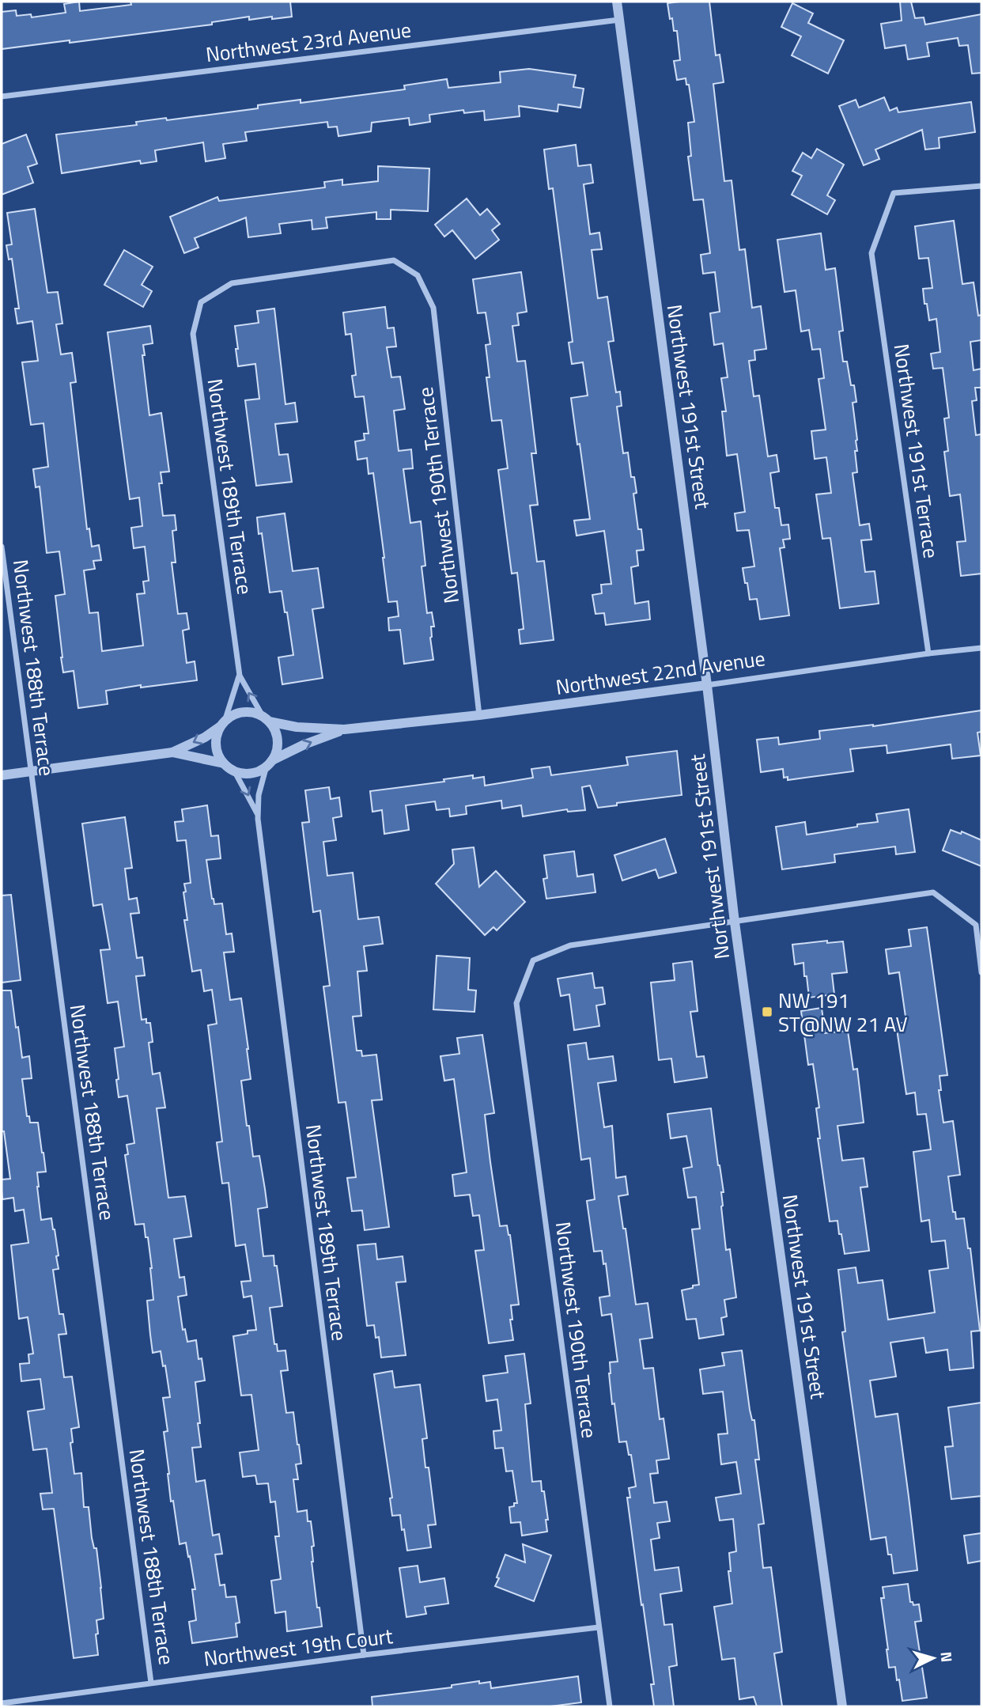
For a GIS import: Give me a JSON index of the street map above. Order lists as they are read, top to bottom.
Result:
{
  "streets": {
    "street": [
      "Northwest 23rd Avenue",
      "Northwest 191st Street",
      "Northwest 191st Terrace",
      "Northwest 189th Terrace",
      "Northwest 190th Terrace",
      "Northwest 188th Terrace",
      "Northwest 22nd Avenue",
      "Northwest 19th Court"
    ]
  },
  "crossings": [
    ["Northwest 23rd Avenue", "Northwest 191st Street"],
    ["Northwest 191st Street", "Northwest 190th Terrace"],
    ["Northwest 191st Street", "Northwest 22nd Avenue"],
    ["Northwest 191st Terrace", "Northwest 22nd Avenue"],
    ["Northwest 189th Terrace", "Northwest 190th Terrace"],
    ["Northwest 189th Terrace", "Northwest 22nd Avenue"],
    ["Northwest 189th Terrace", "Northwest 19th Court"],
    ["Northwest 190th Terrace", "Northwest 22nd Avenue"],
    ["Northwest 190th Terrace", "Northwest 19th Court"],
    ["Northwest 188th Terrace", "Northwest 19th Court"]
  ],
  "places": {
    "transit": ["NW 191 ST@NW 21 AV"]
  },
  "north": "right"
}
